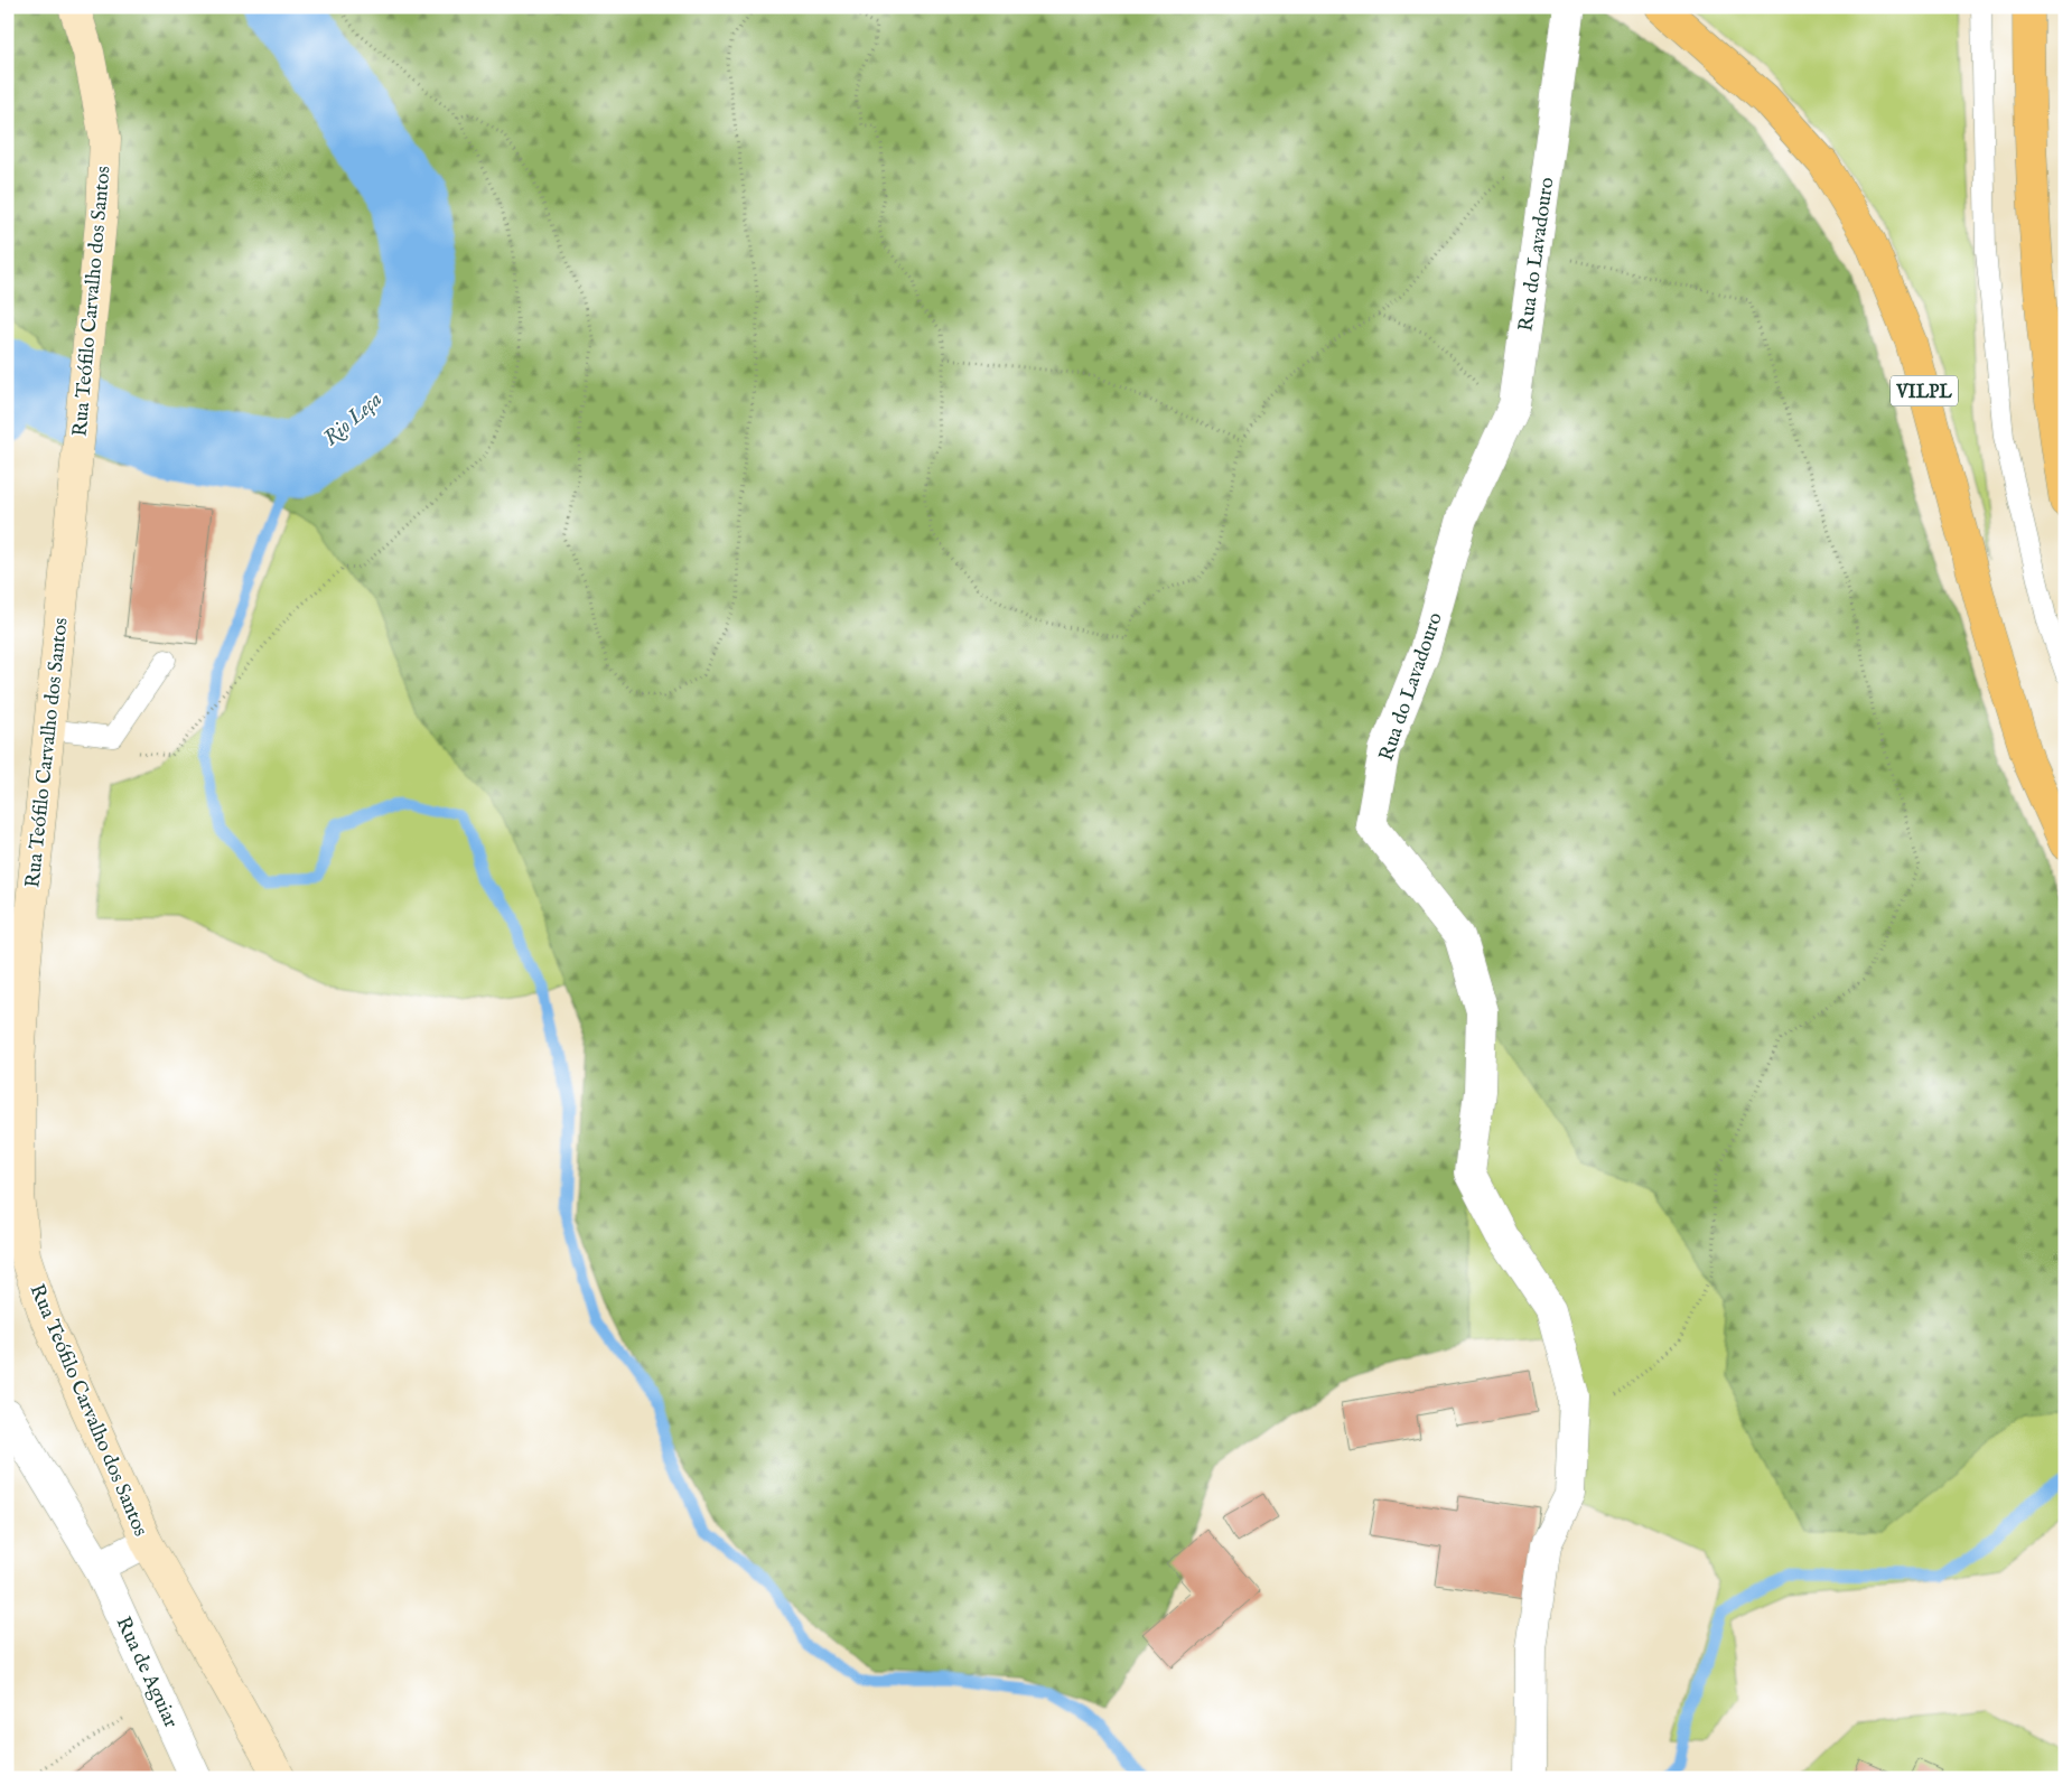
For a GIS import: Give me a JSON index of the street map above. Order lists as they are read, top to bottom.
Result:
{
  "streets": {
    "highway": ["VILPL"],
    "main road": ["Rua Teófilo Carvalho dos Santos"],
    "street": ["Rua do Lavadouro", "Rua de Aguiar"]
  },
  "water": ["Rio Leça"]
}
